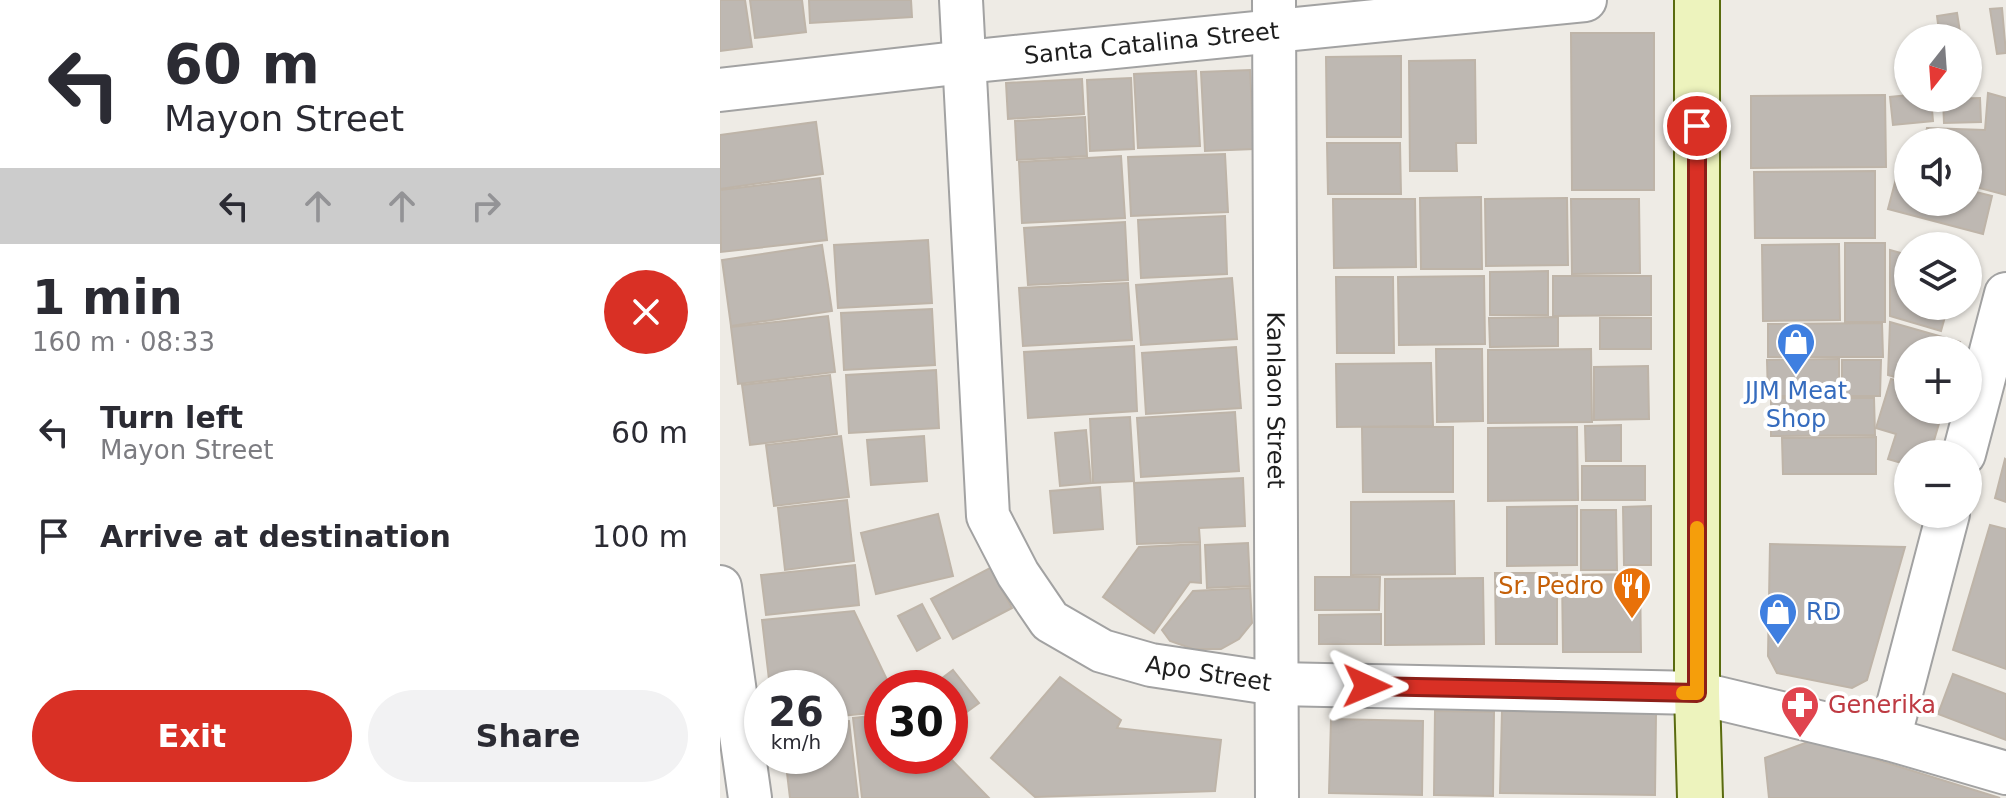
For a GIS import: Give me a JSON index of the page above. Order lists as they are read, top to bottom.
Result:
{
  "streets": {
    "street": ["Santa Catalina Street", "Kanlaon Street", "Apo Street"]
  },
  "crossings": [
    ["Santa Catalina Street", "Kanlaon Street"],
    ["Santa Catalina Street", "Apo Street"],
    ["Kanlaon Street", "Apo Street"]
  ],
  "places": {
    "shop": ["JJM Meat Shop", "RD"],
    "restaurant": ["Sr. Pedro"],
    "pharmacy": ["Generika"]
  },
  "north": "bottom",
  "page": {
    "turn": ["60 m", "Mayon Street"],
    "map_buttons": ["+", "−"],
    "heading": ["1 min", "160 m · 08:33"],
    "list": [
      {
        "name": "Turn left",
        "note": "Mayon Street",
        "value": "60 m"
      },
      {
        "name": "Arrive at destination",
        "value": "100 m"
      }
    ],
    "speed": "26 km/h",
    "limit": "30",
    "buttons": ["Exit", "Share"]
  }
}
